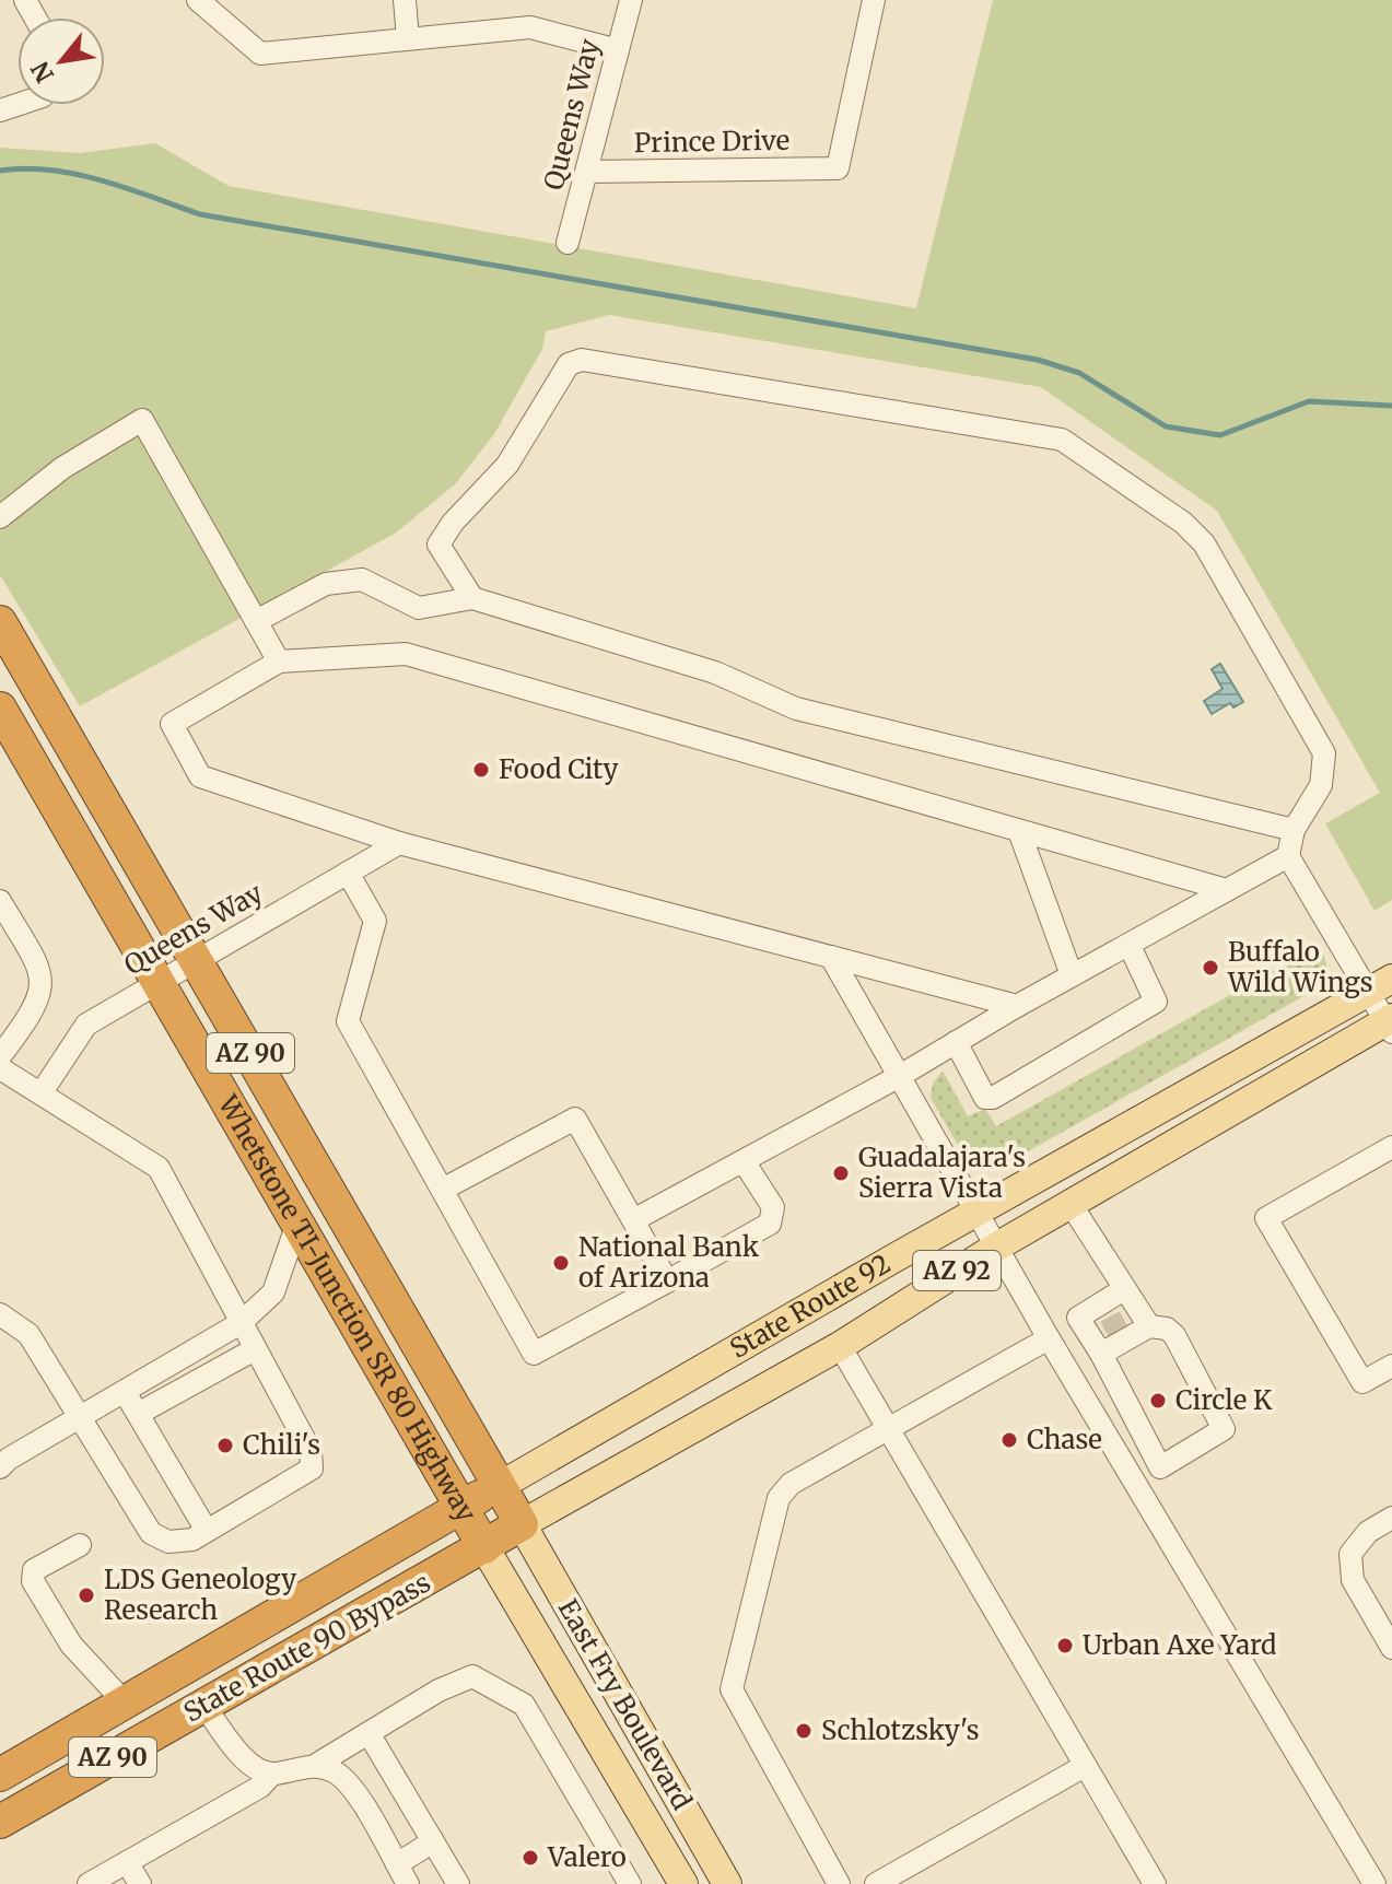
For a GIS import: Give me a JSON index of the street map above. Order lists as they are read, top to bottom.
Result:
{
  "streets": {
    "highway": [
      "AZ 90",
      "AZ 92",
      "State Route 92",
      "Whetstone TI-Junction SR 80 Highway",
      "State Route 90 Bypass"
    ],
    "main road": ["East Fry Boulevard"],
    "street": ["Queens Way", "Prince Drive"]
  },
  "crossings": [
    ["Queens Way", "Prince Drive"],
    ["Queens Way", "Whetstone TI-Junction SR 80 Highway"],
    ["State Route 92", "Whetstone TI-Junction SR 80 Highway"],
    ["State Route 92", "State Route 90 Bypass"],
    ["State Route 92", "East Fry Boulevard"],
    ["Whetstone TI-Junction SR 80 Highway", "State Route 90 Bypass"],
    ["Whetstone TI-Junction SR 80 Highway", "East Fry Boulevard"],
    ["State Route 90 Bypass", "East Fry Boulevard"]
  ],
  "places": [
    "Food City",
    "Buffalo Wild Wings",
    "Guadalajara's Sierra Vista",
    "National Bank of Arizona",
    "Circle K",
    "Chase",
    "Chili's",
    "LDS Geneology Research",
    "Urban Axe Yard",
    "Schlotzsky's",
    "Valero"
  ],
  "north": "bottom left"
}
